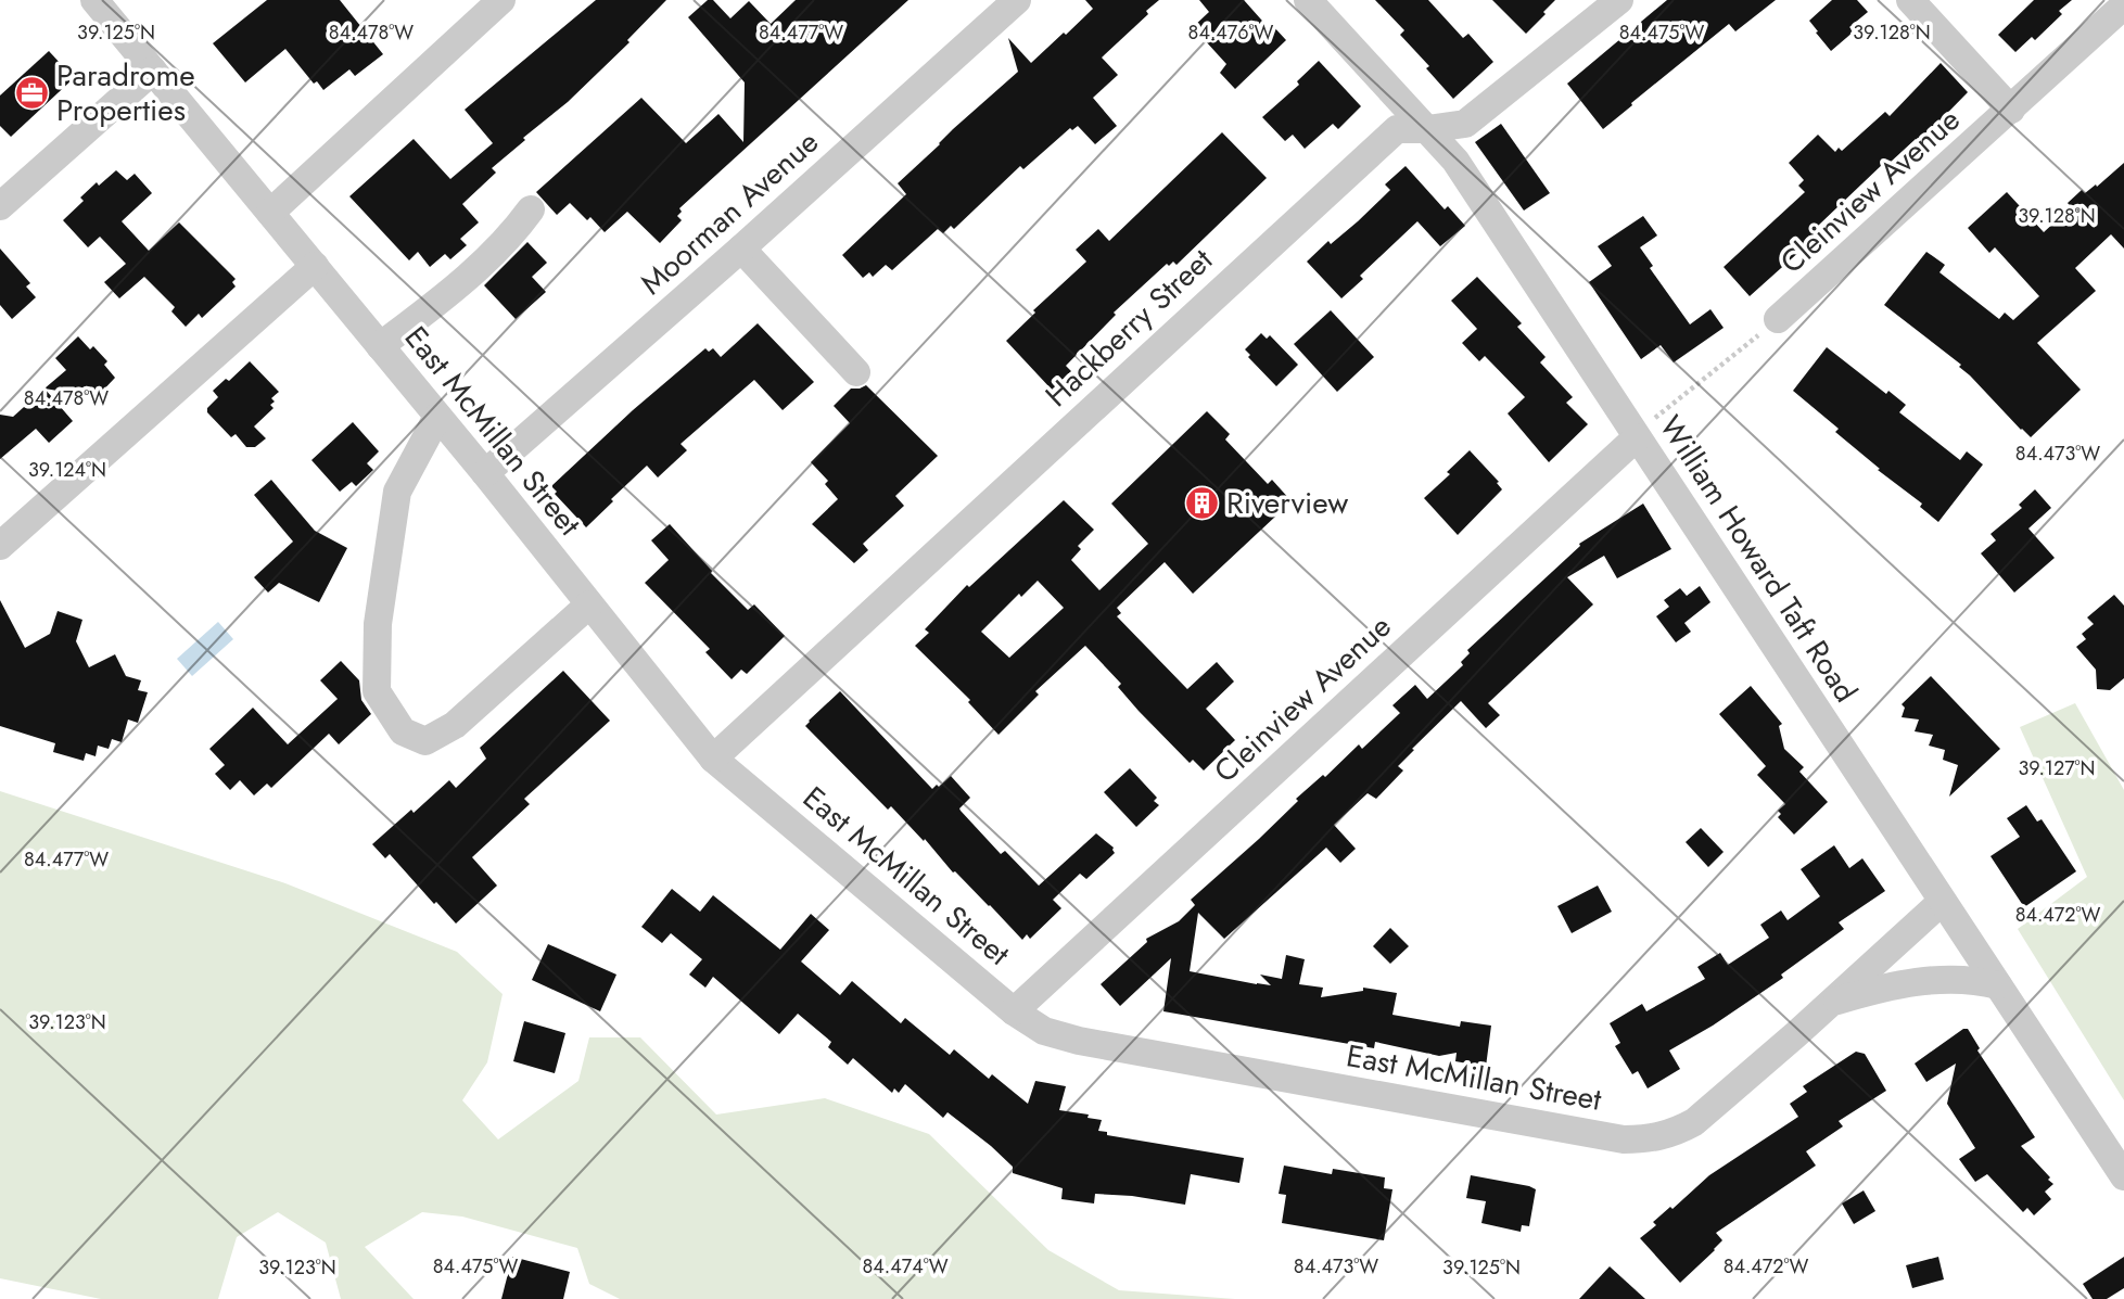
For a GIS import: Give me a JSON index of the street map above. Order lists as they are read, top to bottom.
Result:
{
  "streets": {
    "street": [
      "Cleinview Avenue",
      "Moorman Avenue",
      "Hackberry Street",
      "East McMillan Street",
      "William Howard Taft Road"
    ]
  },
  "crossings": [
    ["Cleinview Avenue", "East McMillan Street"],
    ["Cleinview Avenue", "William Howard Taft Road"],
    ["Moorman Avenue", "East McMillan Street"],
    ["Hackberry Street", "East McMillan Street"],
    ["Hackberry Street", "William Howard Taft Road"],
    ["East McMillan Street", "William Howard Taft Road"]
  ],
  "places": {
    "office": ["Paradrome Properties"],
    "building": ["Riverview"]
  },
  "coordinates": [
    "39.125°N",
    "39.128°N",
    "84.478°W",
    "84.475°W",
    "84.477°W",
    "84.476°W",
    "84.473°W",
    "39.124°N",
    "39.127°N",
    "84.472°W",
    "39.123°N",
    "84.474°W"
  ]
}
